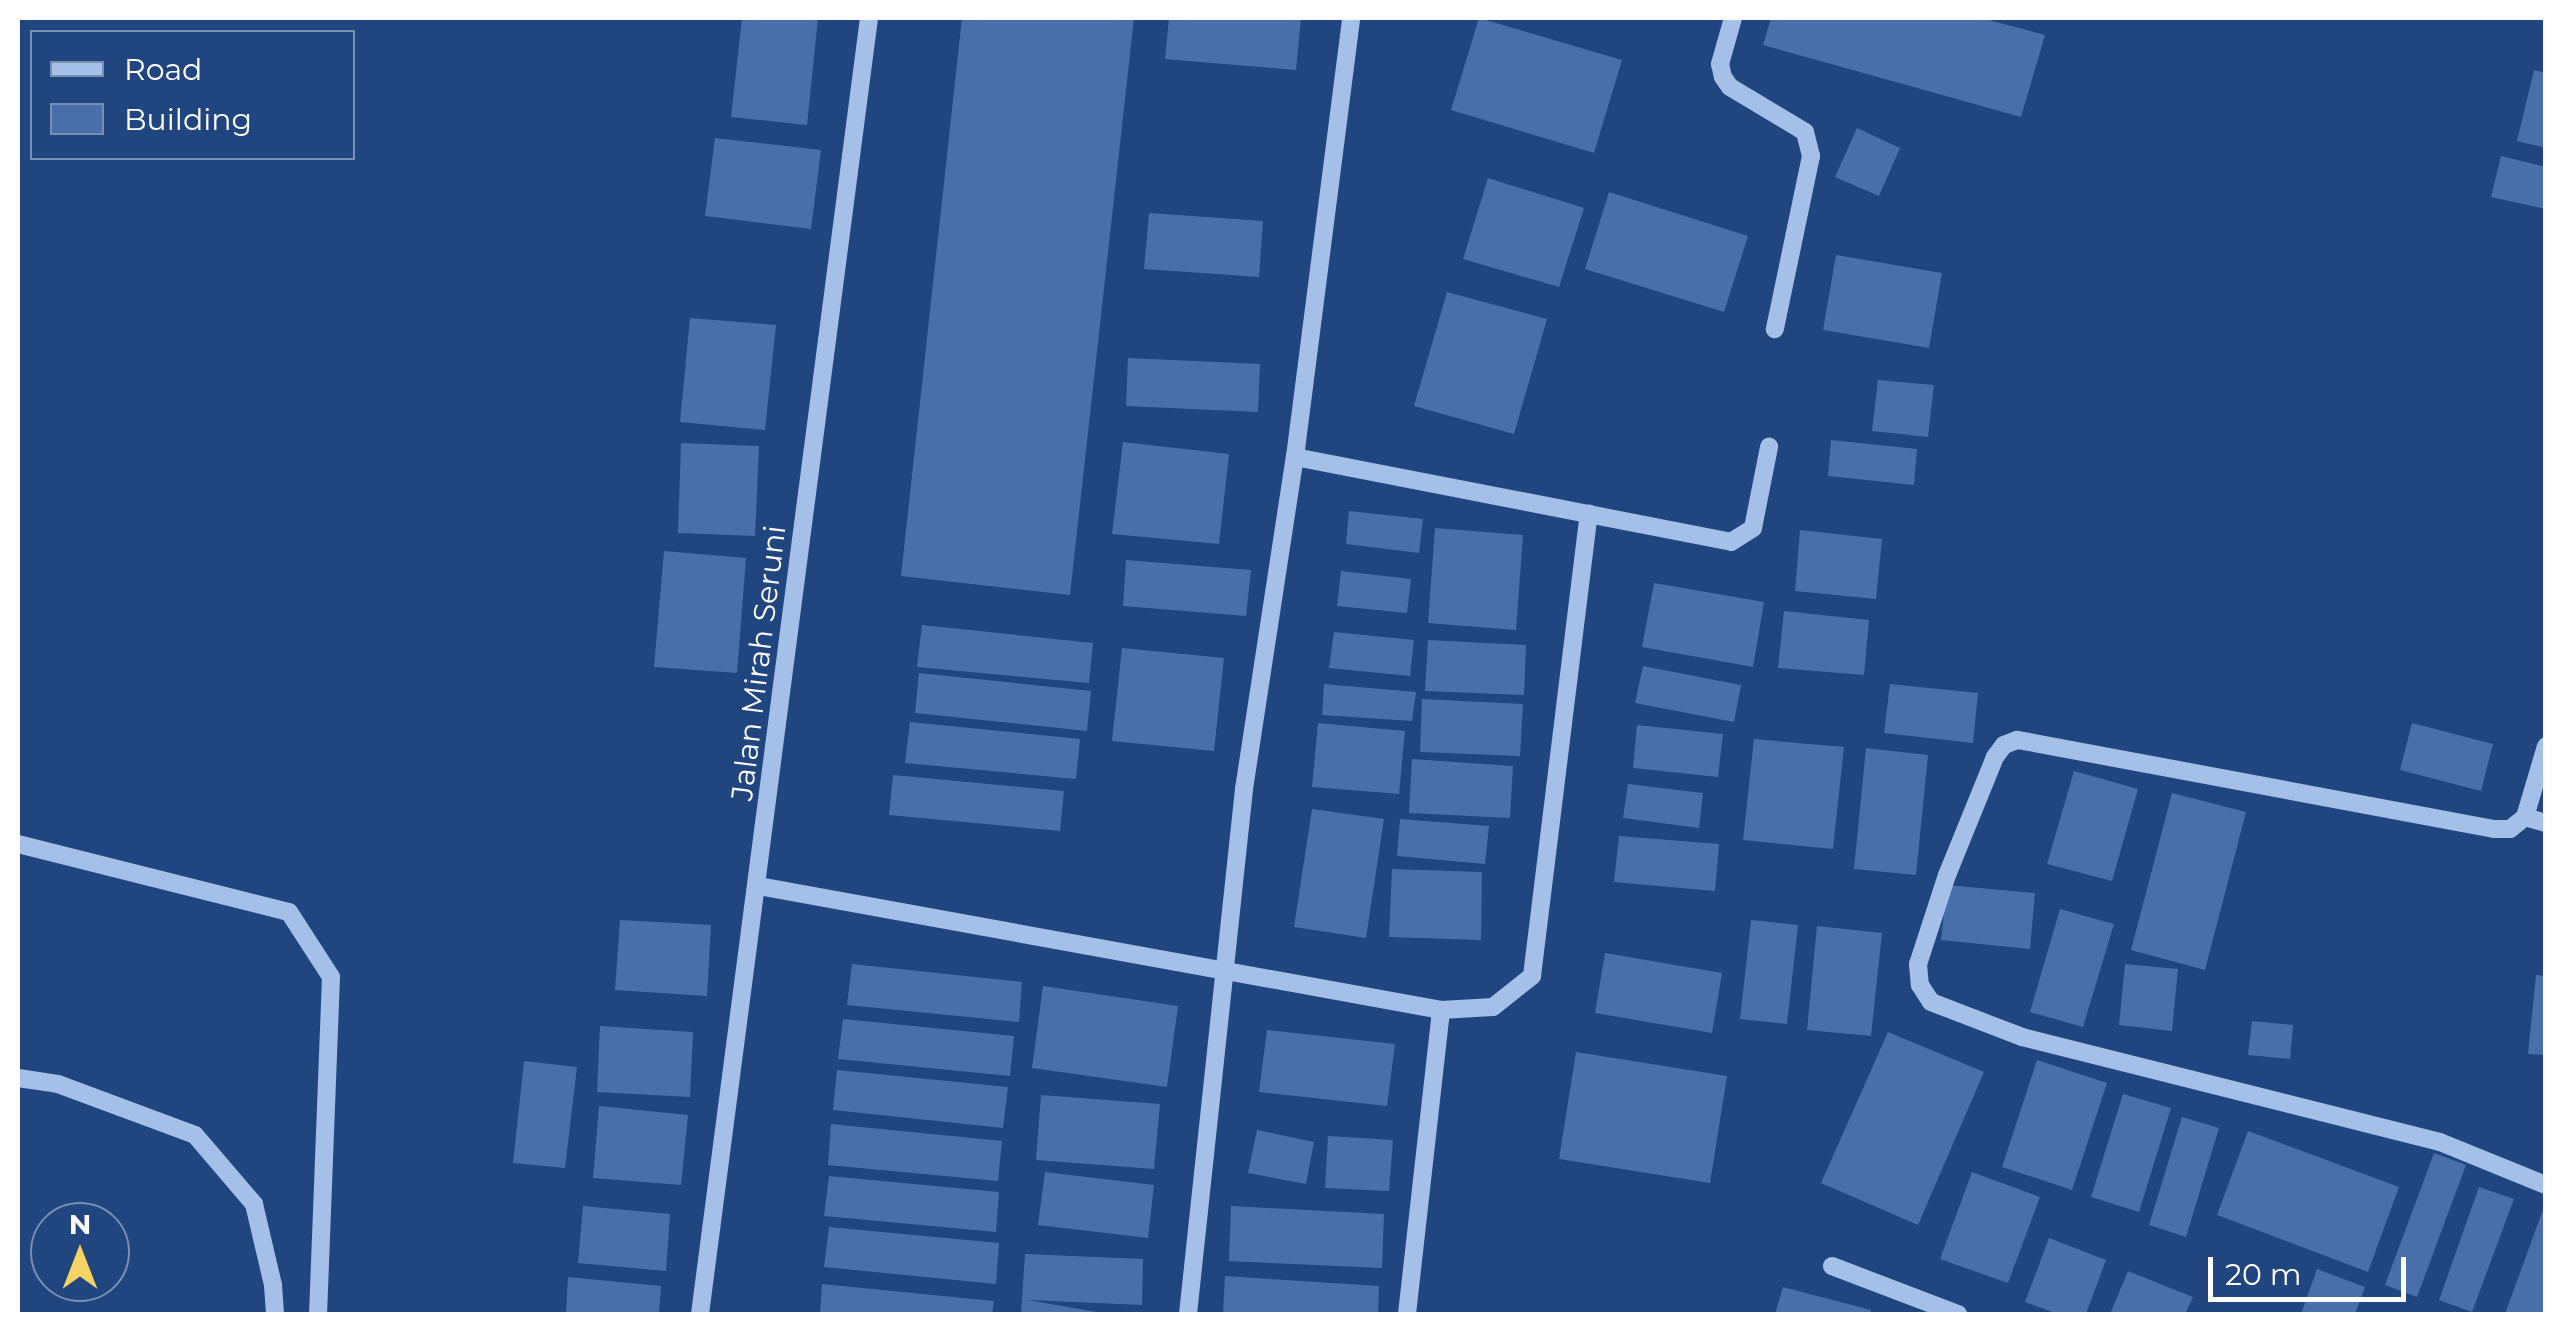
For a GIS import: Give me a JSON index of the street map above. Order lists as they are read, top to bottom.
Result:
{
  "streets": {
    "street": ["Jalan Mirah Seruni"]
  },
  "legend": ["Road", "Building"],
  "scale_bar": "20 m",
  "north": "top"
}
